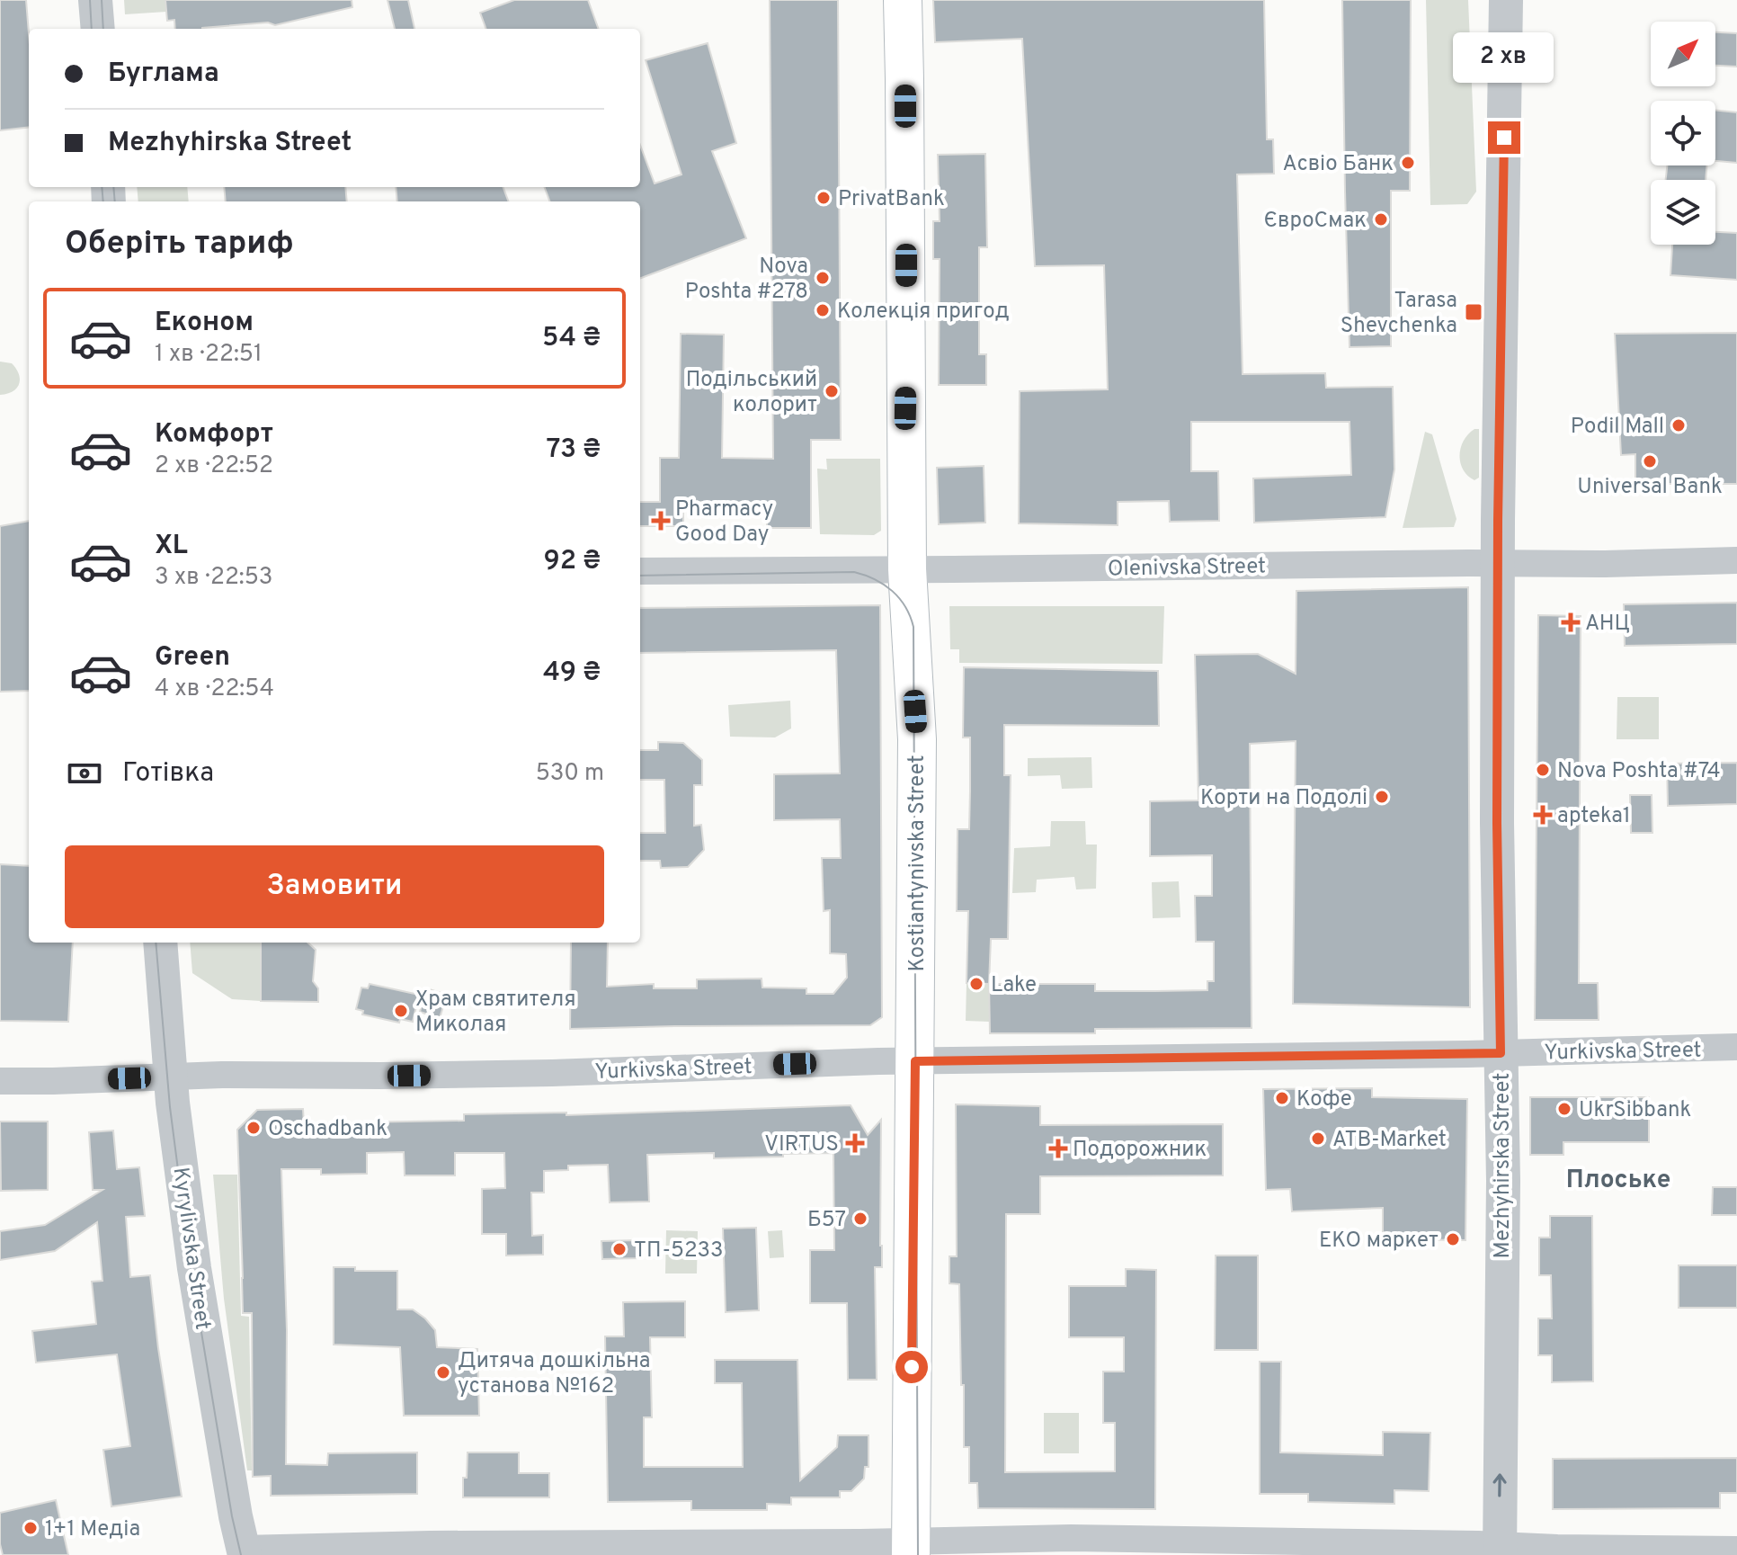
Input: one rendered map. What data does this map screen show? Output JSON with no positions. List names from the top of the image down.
{
  "streets": {
    "main road": ["Kostiantynivska Street"],
    "street": [
      "Olenivska Street",
      "Yurkivska Street",
      "Mezhyhirska Street",
      "Kyrylivska Street"
    ]
  },
  "crossings": [
    ["Olenivska Street", "Kostiantynivska Street"],
    ["Olenivska Street", "Mezhyhirska Street"],
    ["Kostiantynivska Street", "Yurkivska Street"],
    ["Yurkivska Street", "Mezhyhirska Street"],
    ["Yurkivska Street", "Kyrylivska Street"]
  ],
  "districts": ["Плоське"],
  "places": {
    "other": [
      "Асвіо Банк",
      "PrivatBank",
      "ЄвроСмак",
      "Nova Poshta #278",
      "Колекція пригод",
      "Подільський колорит",
      "Podil Mall",
      "Universal Bank",
      "Nova Poshta #74",
      "Корти на Подолі",
      "Lake",
      "Храм святителя Миколая",
      "Кофе",
      "UkrSibbank",
      "Oschadbank",
      "ATB-Market",
      "Б57",
      "ЕКО маркет",
      "ТП-5233",
      "Дитяча дошкільна установа №162",
      "1+1 Медіа"
    ],
    "transit": ["Tarasa Shevchenka"],
    "health": [
      "Pharmacy Good Day",
      "АНЦ",
      "apteka1",
      "VIRTUS",
      "Подорожник"
    ]
  },
  "north": "top right",
  "page": {
    "banner": ["Буглама", "Mezhyhirska Street"],
    "bubble": "2 хв",
    "heading": "Оберіть тариф",
    "list": [
      {
        "name": "Економ",
        "note": "1 хв · 22:51",
        "value": "54 ₴"
      },
      {
        "name": "Комфорт",
        "note": "2 хв · 22:52",
        "value": "73 ₴"
      },
      {
        "name": "XL",
        "note": "3 хв · 22:53",
        "value": "92 ₴"
      },
      {
        "name": "Green",
        "note": "4 хв · 22:54",
        "value": "49 ₴"
      }
    ],
    "pay": ["Готівка", "530 m"],
    "buttons": "Замовити"
  }
}
